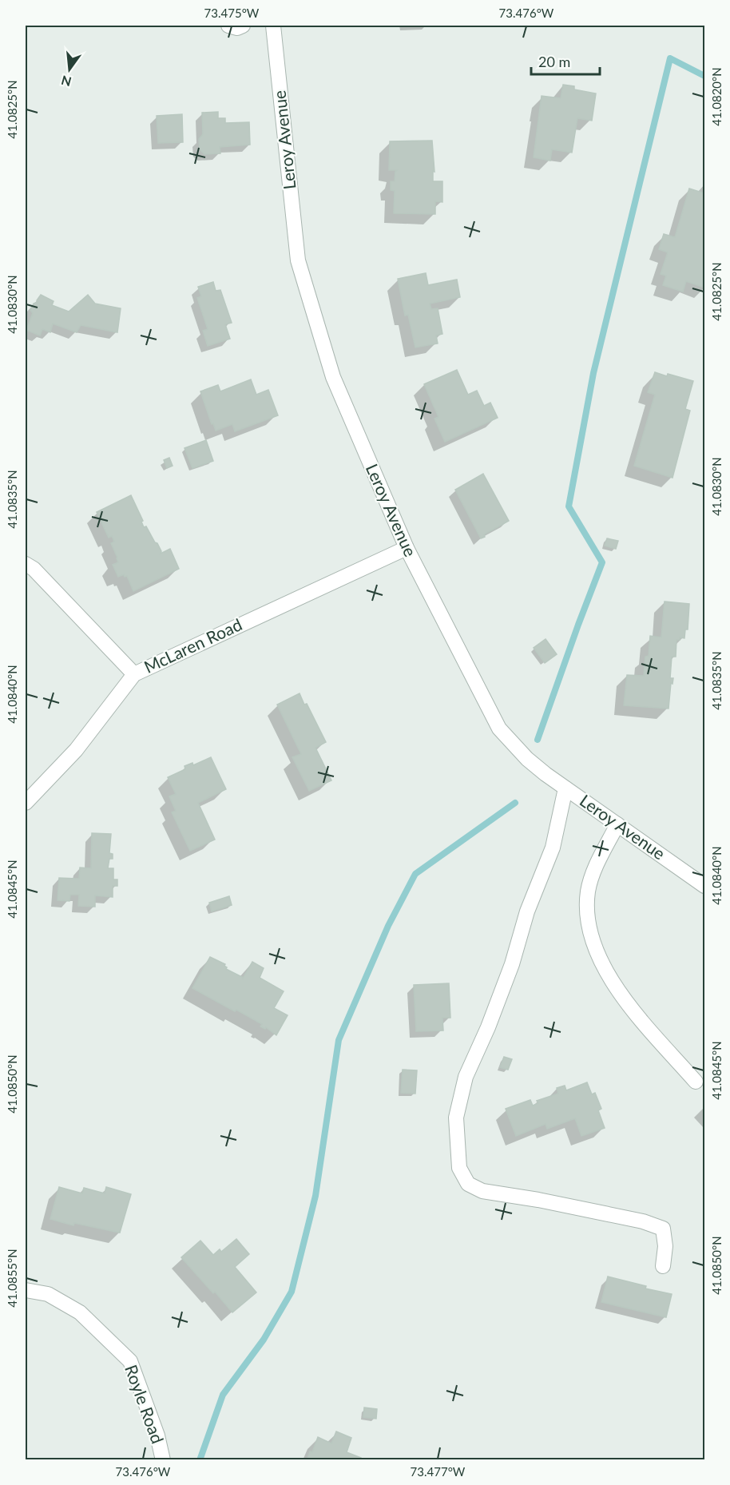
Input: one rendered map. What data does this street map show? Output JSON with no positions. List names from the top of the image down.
{
  "streets": {
    "street": ["Leroy Avenue", "McLaren Road", "Royle Road"]
  },
  "crossings": [
    ["Leroy Avenue", "McLaren Road"]
  ],
  "scale_bar": "20 m",
  "north": "bottom",
  "coordinates": [
    "73.475°W",
    "73.476°W",
    "41.0820°N",
    "41.0825°N",
    "41.0830°N",
    "41.0835°N",
    "41.0840°N",
    "41.0845°N",
    "41.0850°N",
    "41.0855°N",
    "73.477°W"
  ]
}
